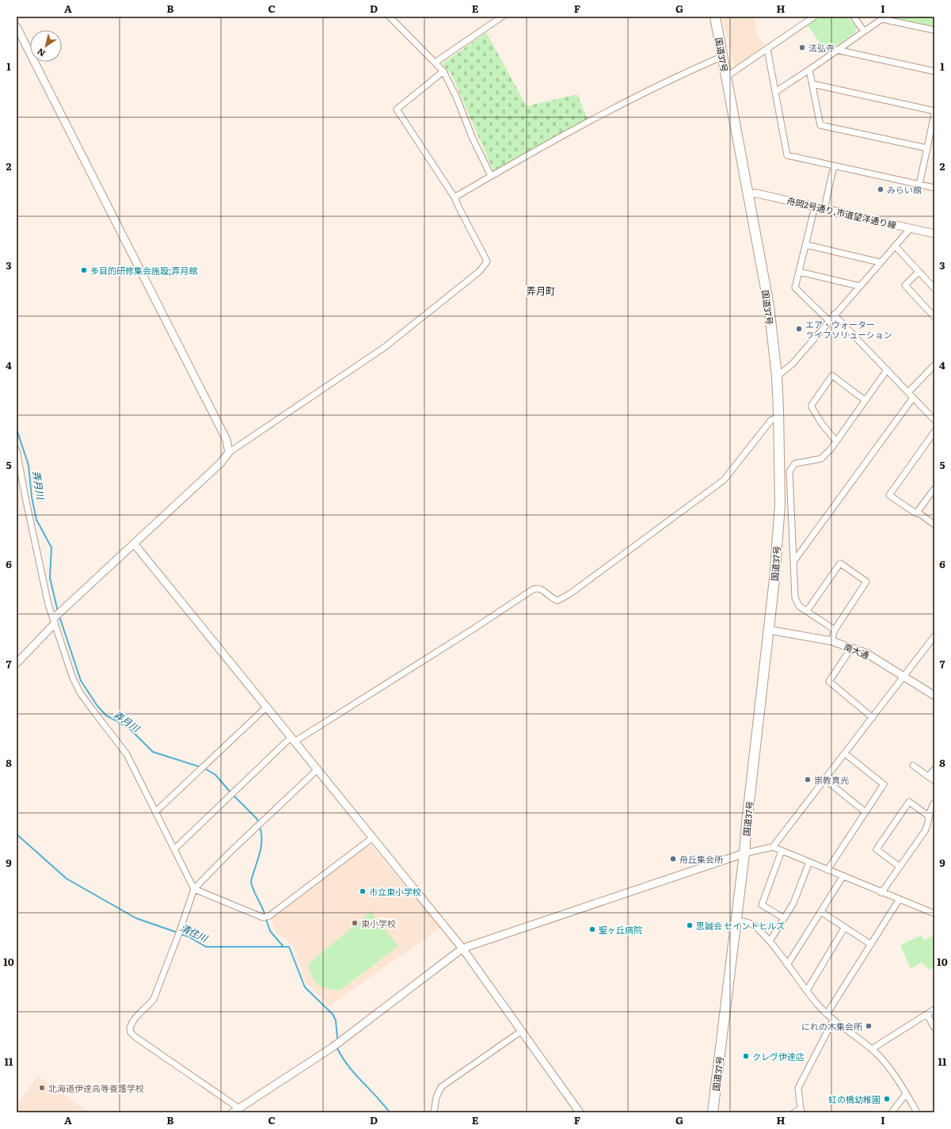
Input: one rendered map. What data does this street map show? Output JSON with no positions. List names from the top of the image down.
{
  "streets": {
    "highway": ["国道37号"],
    "street": ["舟岡2号通り,市道望洋通り線", "南大通"]
  },
  "crossings": [
    ["国道37号", "舟岡2号通り,市道望洋通り線"],
    ["国道37号", "南大通"]
  ],
  "districts": ["弄月町"],
  "water": ["弄月川", "清住川"],
  "places": [
    "法弘寺",
    "みらい館",
    "多目的研修集会施設;弄月館",
    "エア・ウォーター ライフソリューション",
    "崇教真光",
    "舟丘集会所",
    "市立東小学校",
    "東小学校",
    "思誠会 セイントヒルズ",
    "聖ヶ丘病院",
    "にれの木集会所",
    "クレヴ伊達店",
    "北海道伊達高等養護学校",
    "虹の橋幼稚園"
  ],
  "north": "bottom left",
  "grid": {
    "columns": [
      "A",
      "B",
      "C",
      "D",
      "E",
      "F",
      "G",
      "H",
      "I"
    ],
    "rows": [
      "1",
      "2",
      "3",
      "4",
      "5",
      "6",
      "7",
      "8",
      "9",
      "10",
      "11"
    ]
  }
}
